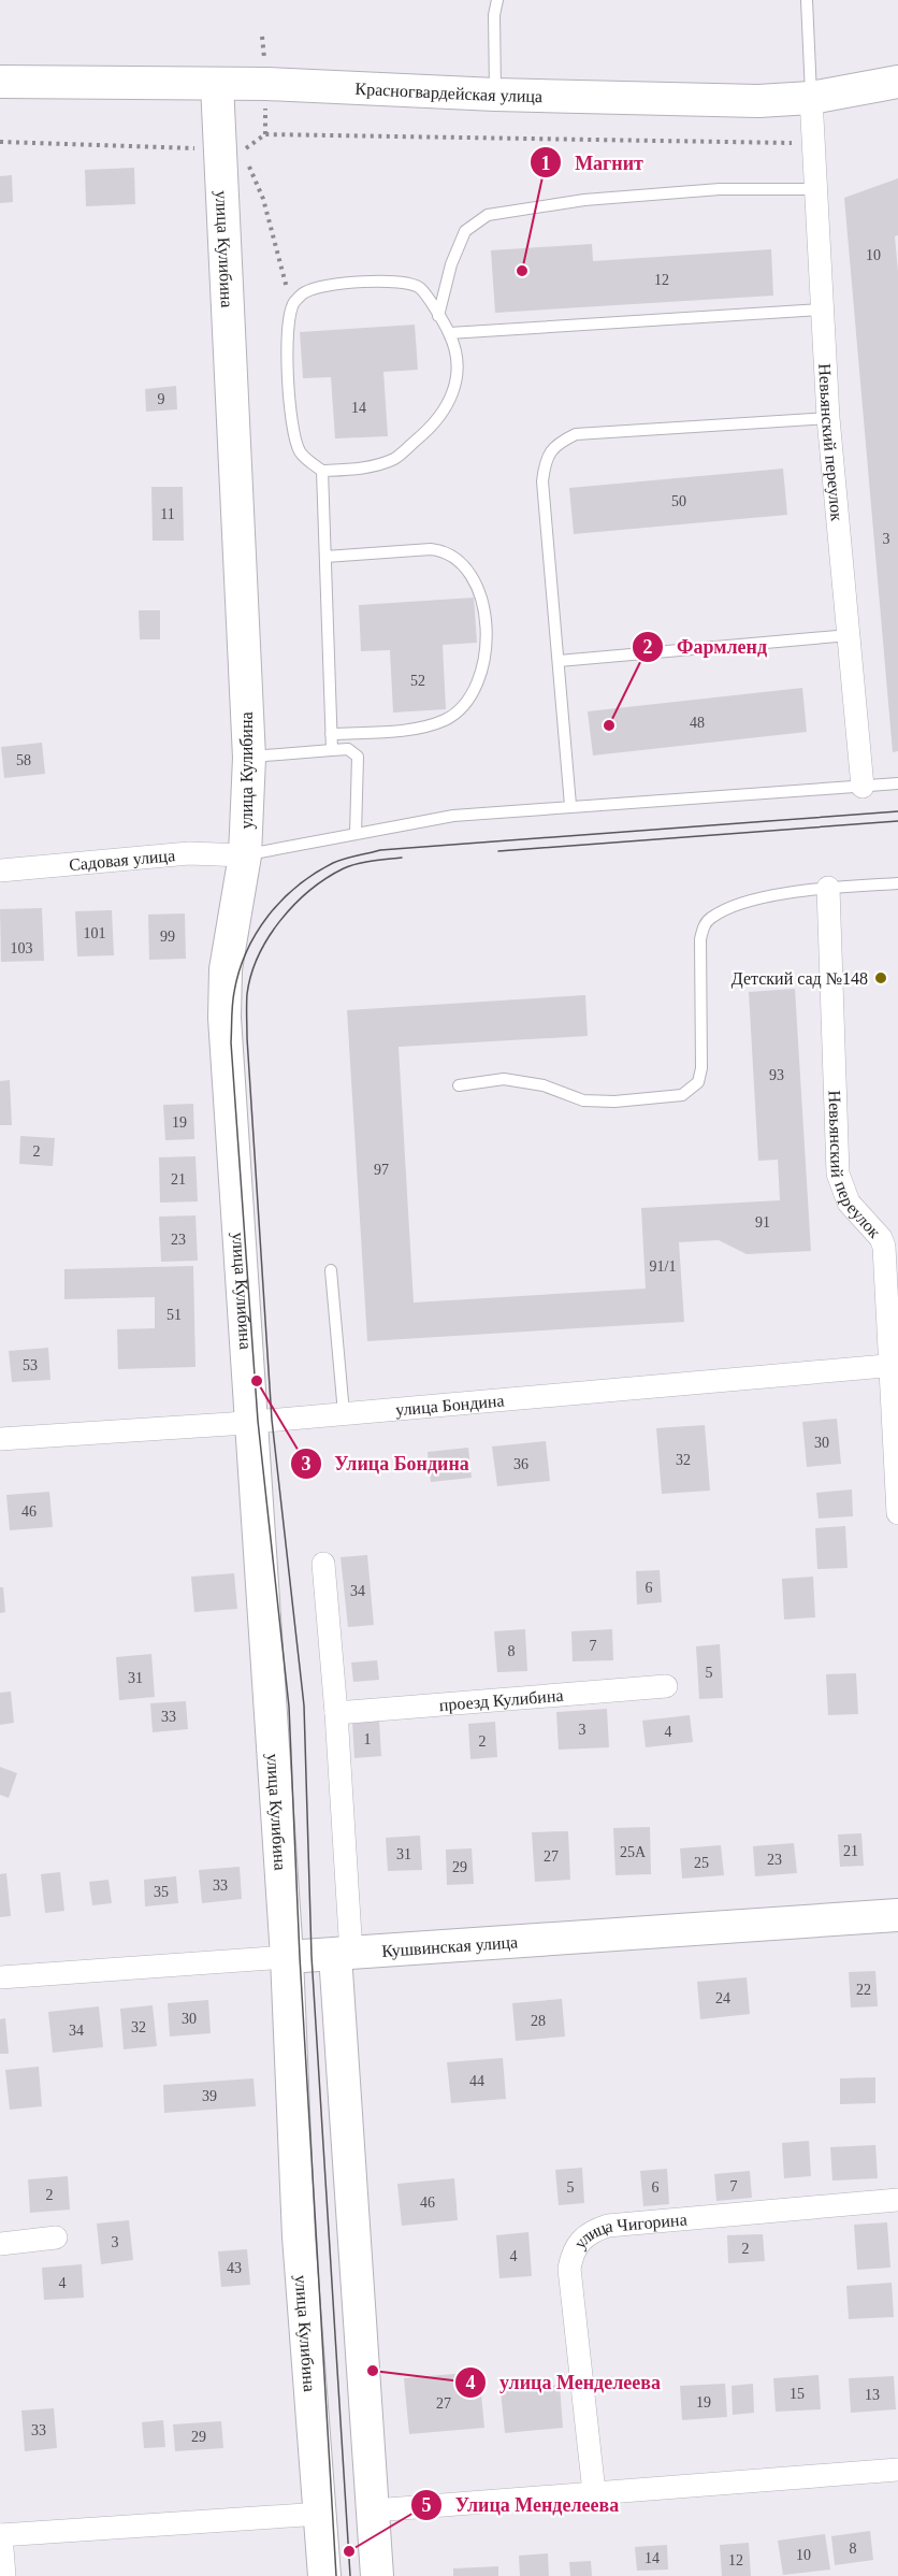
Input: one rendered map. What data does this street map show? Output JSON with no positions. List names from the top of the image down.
{
  "streets": {
    "main road": ["Красногвардейская улица", "улица Кулибина", "Кушвинская улица"],
    "street": [
      "Невьянский переулок",
      "Садовая улица",
      "улица Бондина",
      "проезд Кулибина",
      "улица Чигорина"
    ]
  },
  "crossings": [
    ["Красногвардейская улица", "улица Кулибина"],
    ["Красногвардейская улица", "Невьянский переулок"],
    ["улица Кулибина", "Садовая улица"],
    ["улица Кулибина", "улица Бондина"],
    ["улица Кулибина", "Кушвинская улица"],
    ["Невьянский переулок", "улица Бондина"]
  ],
  "places": [
    "Магнит",
    "Фармленд",
    "Детский сад №148",
    "Улица Бондина",
    "улица Менделеева",
    "Улица Менделеева"
  ],
  "house_numbers": [
    "10",
    "12",
    "9",
    "14",
    "50",
    "11",
    "3",
    "52",
    "48",
    "58",
    "101",
    "99",
    "103",
    "93",
    "19",
    "2",
    "97",
    "21",
    "91",
    "23",
    "91/1",
    "51",
    "53",
    "30",
    "32",
    "36",
    "46",
    "6",
    "34",
    "7",
    "8",
    "5",
    "31",
    "33",
    "3",
    "4",
    "1",
    "2",
    "21",
    "25А",
    "31",
    "27",
    "23",
    "25",
    "29",
    "33",
    "35",
    "22",
    "24",
    "30",
    "28",
    "32",
    "34",
    "44",
    "39",
    "7",
    "5",
    "6",
    "2",
    "46",
    "3",
    "2",
    "4",
    "43",
    "4",
    "15",
    "13",
    "19",
    "27",
    "33",
    "29",
    "8",
    "10",
    "14",
    "12"
  ]
}
